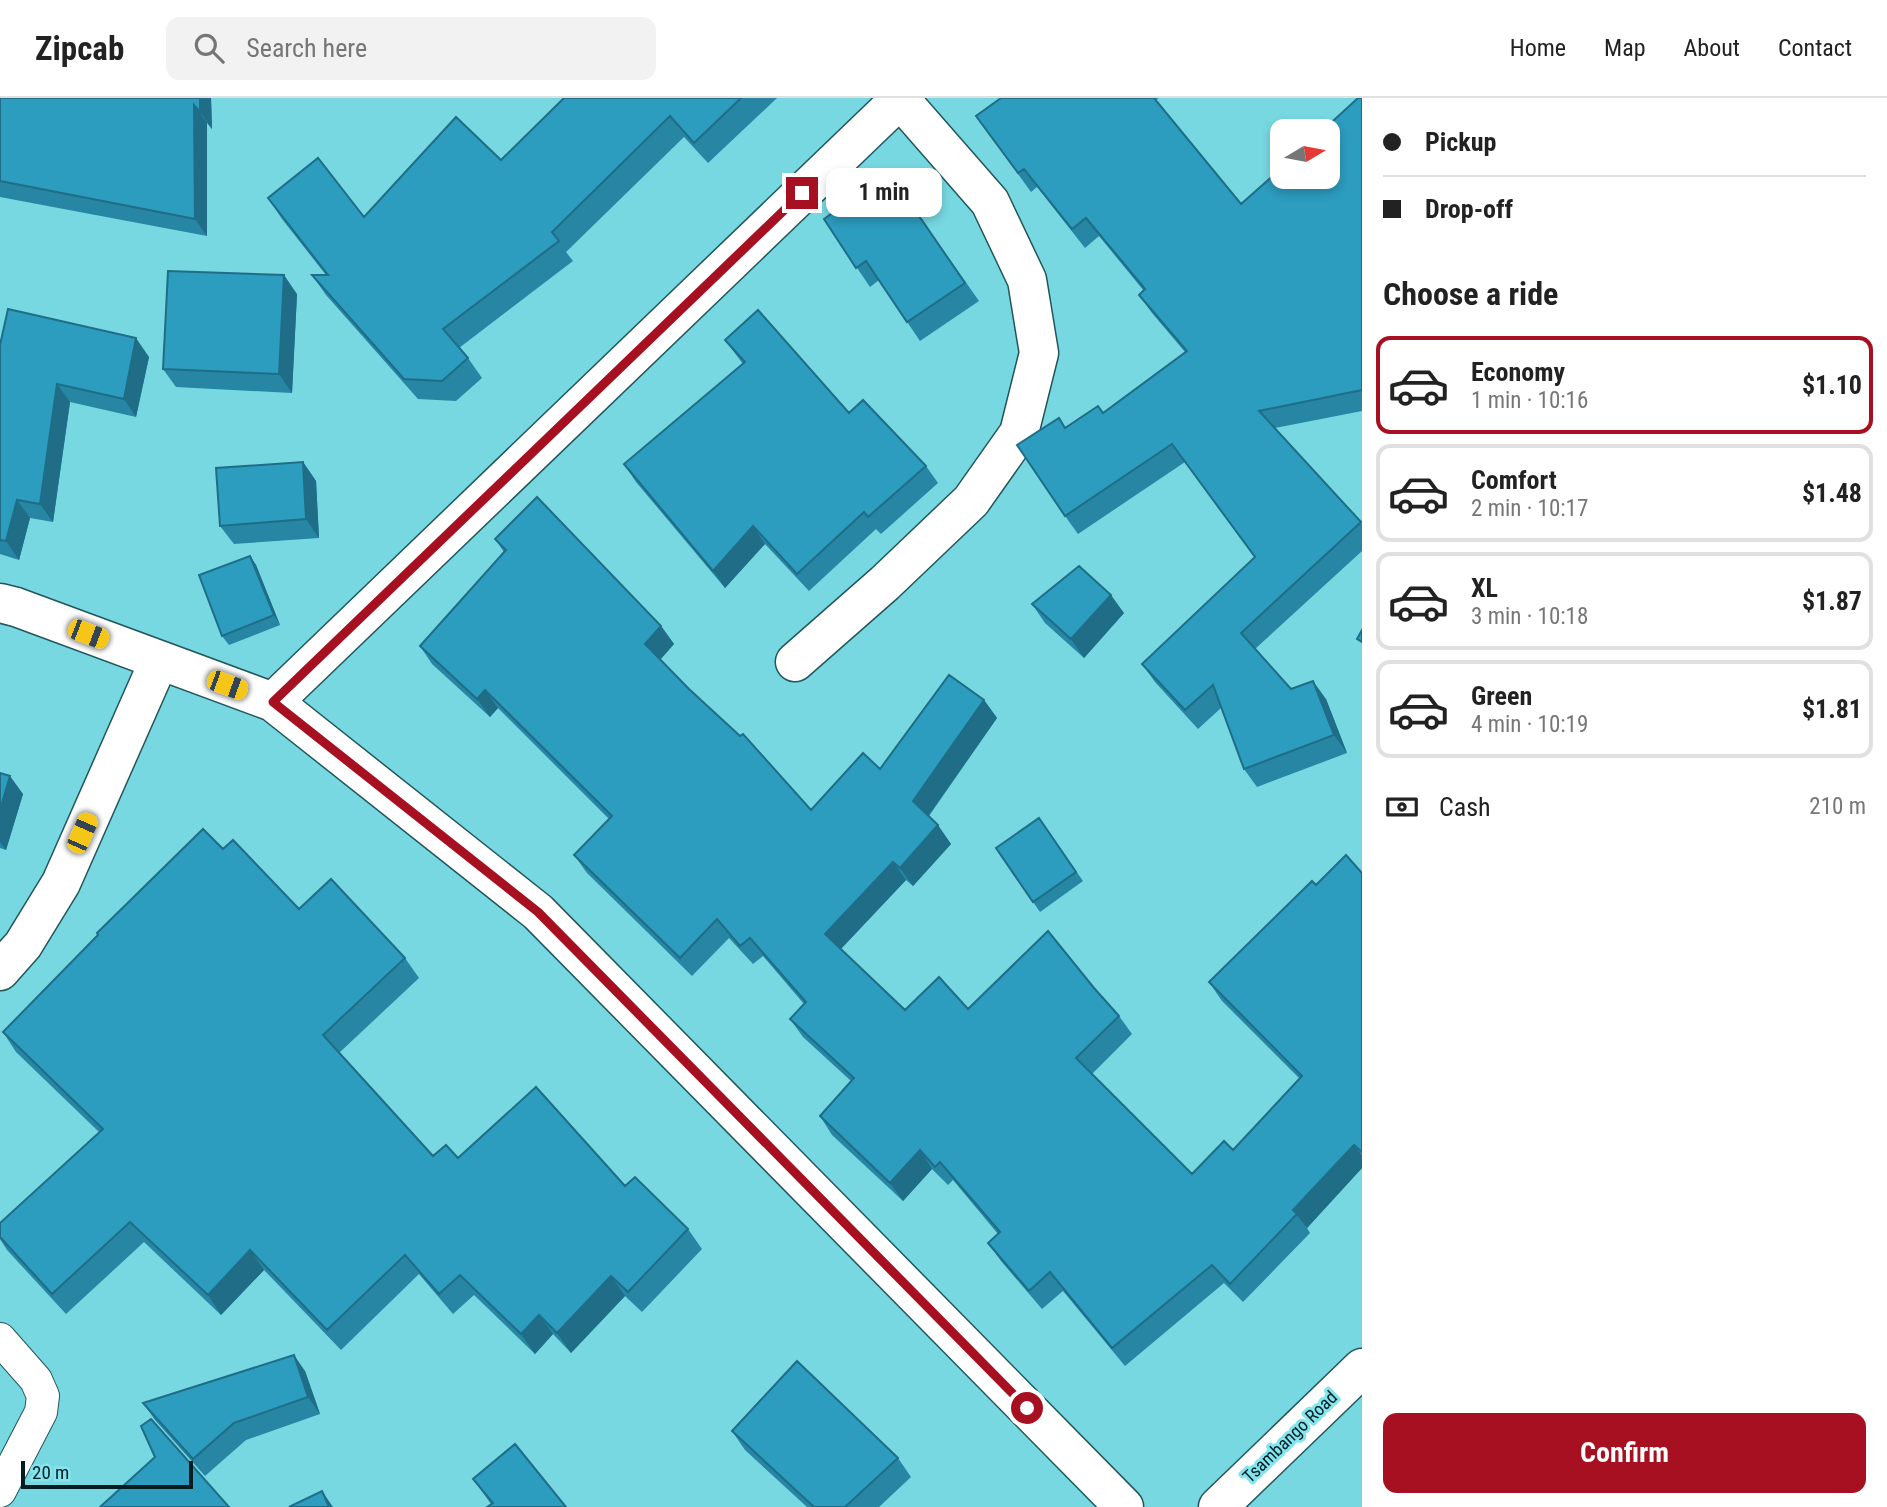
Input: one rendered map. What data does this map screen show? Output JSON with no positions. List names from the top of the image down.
{
  "streets": {
    "street": ["Tsambango Road"]
  },
  "scale_bar": "20 m",
  "north": "right",
  "page": {
    "header": "Zipcab",
    "search": "Search here",
    "nav": [
      "Home",
      "Map",
      "About",
      "Contact"
    ],
    "banner": ["Pickup", "Drop-off"],
    "bubble": "1 min",
    "heading": "Choose a ride",
    "list": [
      {
        "name": "Economy",
        "note": "1 min · 10:16",
        "value": "$1.10"
      },
      {
        "name": "Comfort",
        "note": "2 min · 10:17",
        "value": "$1.48"
      },
      {
        "name": "XL",
        "note": "3 min · 10:18",
        "value": "$1.87"
      },
      {
        "name": "Green",
        "note": "4 min · 10:19",
        "value": "$1.81"
      }
    ],
    "pay": ["Cash", "210 m"],
    "buttons": "Confirm",
    "scale": "20 m"
  }
}
